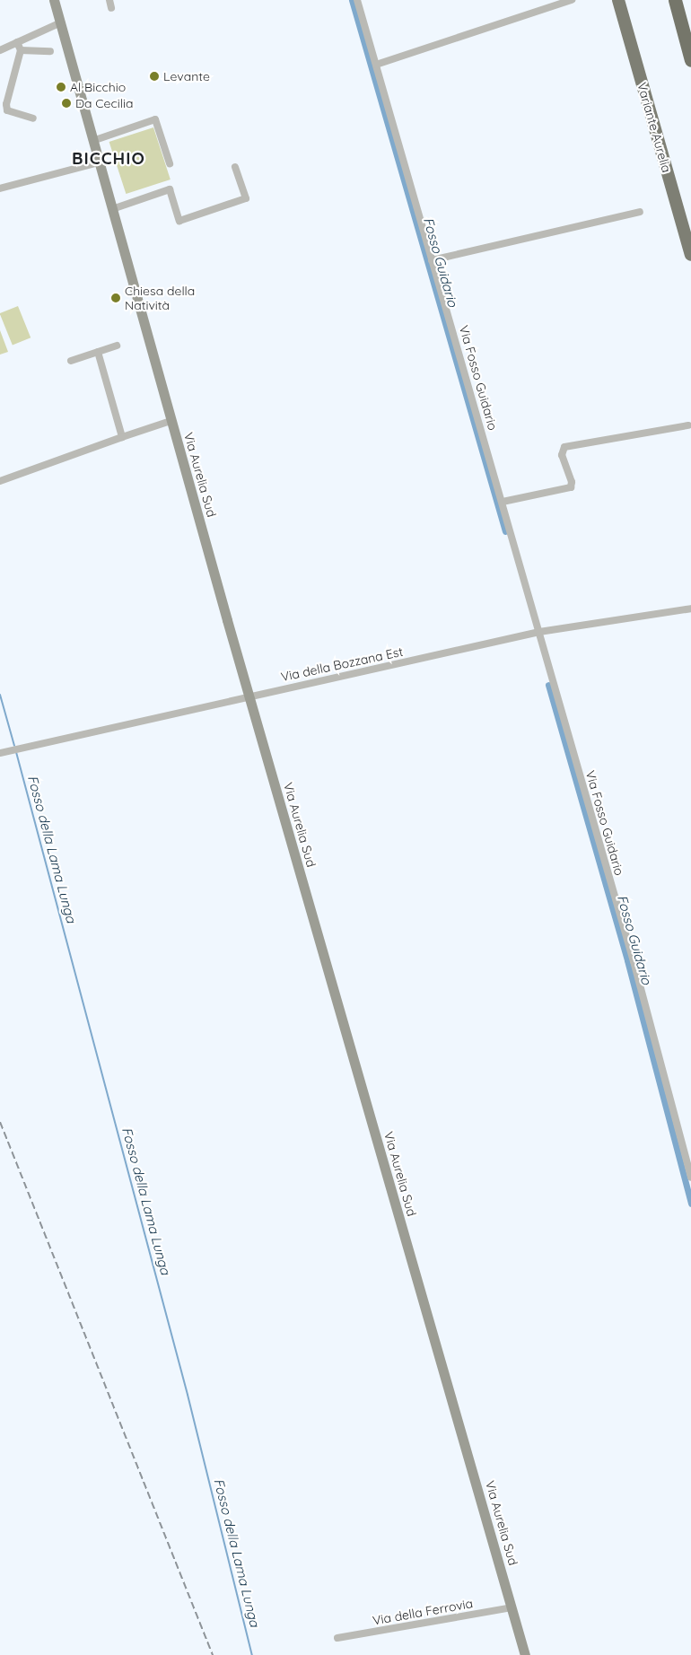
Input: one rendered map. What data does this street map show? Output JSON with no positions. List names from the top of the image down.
{
  "streets": {
    "highway": ["Variante Aurelia"],
    "main road": ["Via Aurelia Sud"],
    "street": ["Via Fosso Guidario", "Via della Bozzana Est", "Via della Ferrovia"]
  },
  "crossings": [
    ["Via Fosso Guidario", "Via della Bozzana Est"],
    ["Via Aurelia Sud", "Via della Bozzana Est"],
    ["Via Aurelia Sud", "Via della Ferrovia"]
  ],
  "districts": ["BICCHIO"],
  "water": ["Fosso Guidario", "Fosso della Lama Lunga"],
  "places": [
    "Levante",
    "Al Bicchio",
    "Da Cecilia",
    "Chiesa della Natività"
  ]
}
